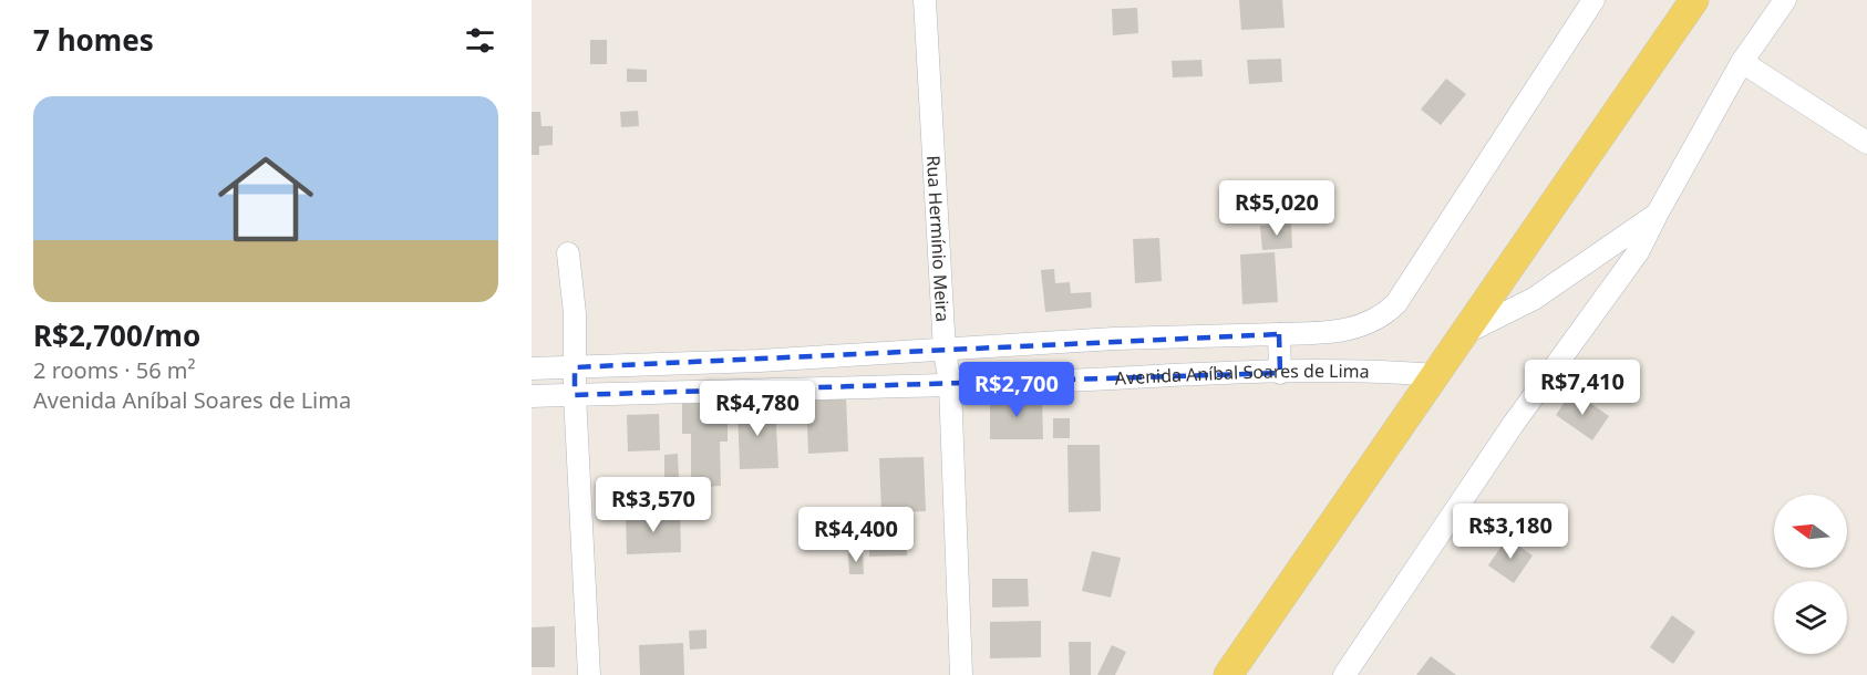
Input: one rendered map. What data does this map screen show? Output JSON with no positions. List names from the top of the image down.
{
  "streets": {
    "street": ["Rua Hermínio Meira", "Avenida Aníbal Soares de Lima"]
  },
  "crossings": [
    ["Rua Hermínio Meira", "Avenida Aníbal Soares de Lima"]
  ],
  "north": "left",
  "page": {
    "heading": "7 homes",
    "list": [
      {
        "name": "R$2,700/mo",
        "note": "2 rooms · 56 m² · Avenida Aníbal Soares de Lima"
      }
    ],
    "price": [
      "R$5,020",
      "R$7,410",
      "R$2,700",
      "R$4,780",
      "R$3,570",
      "R$3,180",
      "R$4,400"
    ]
  }
}
